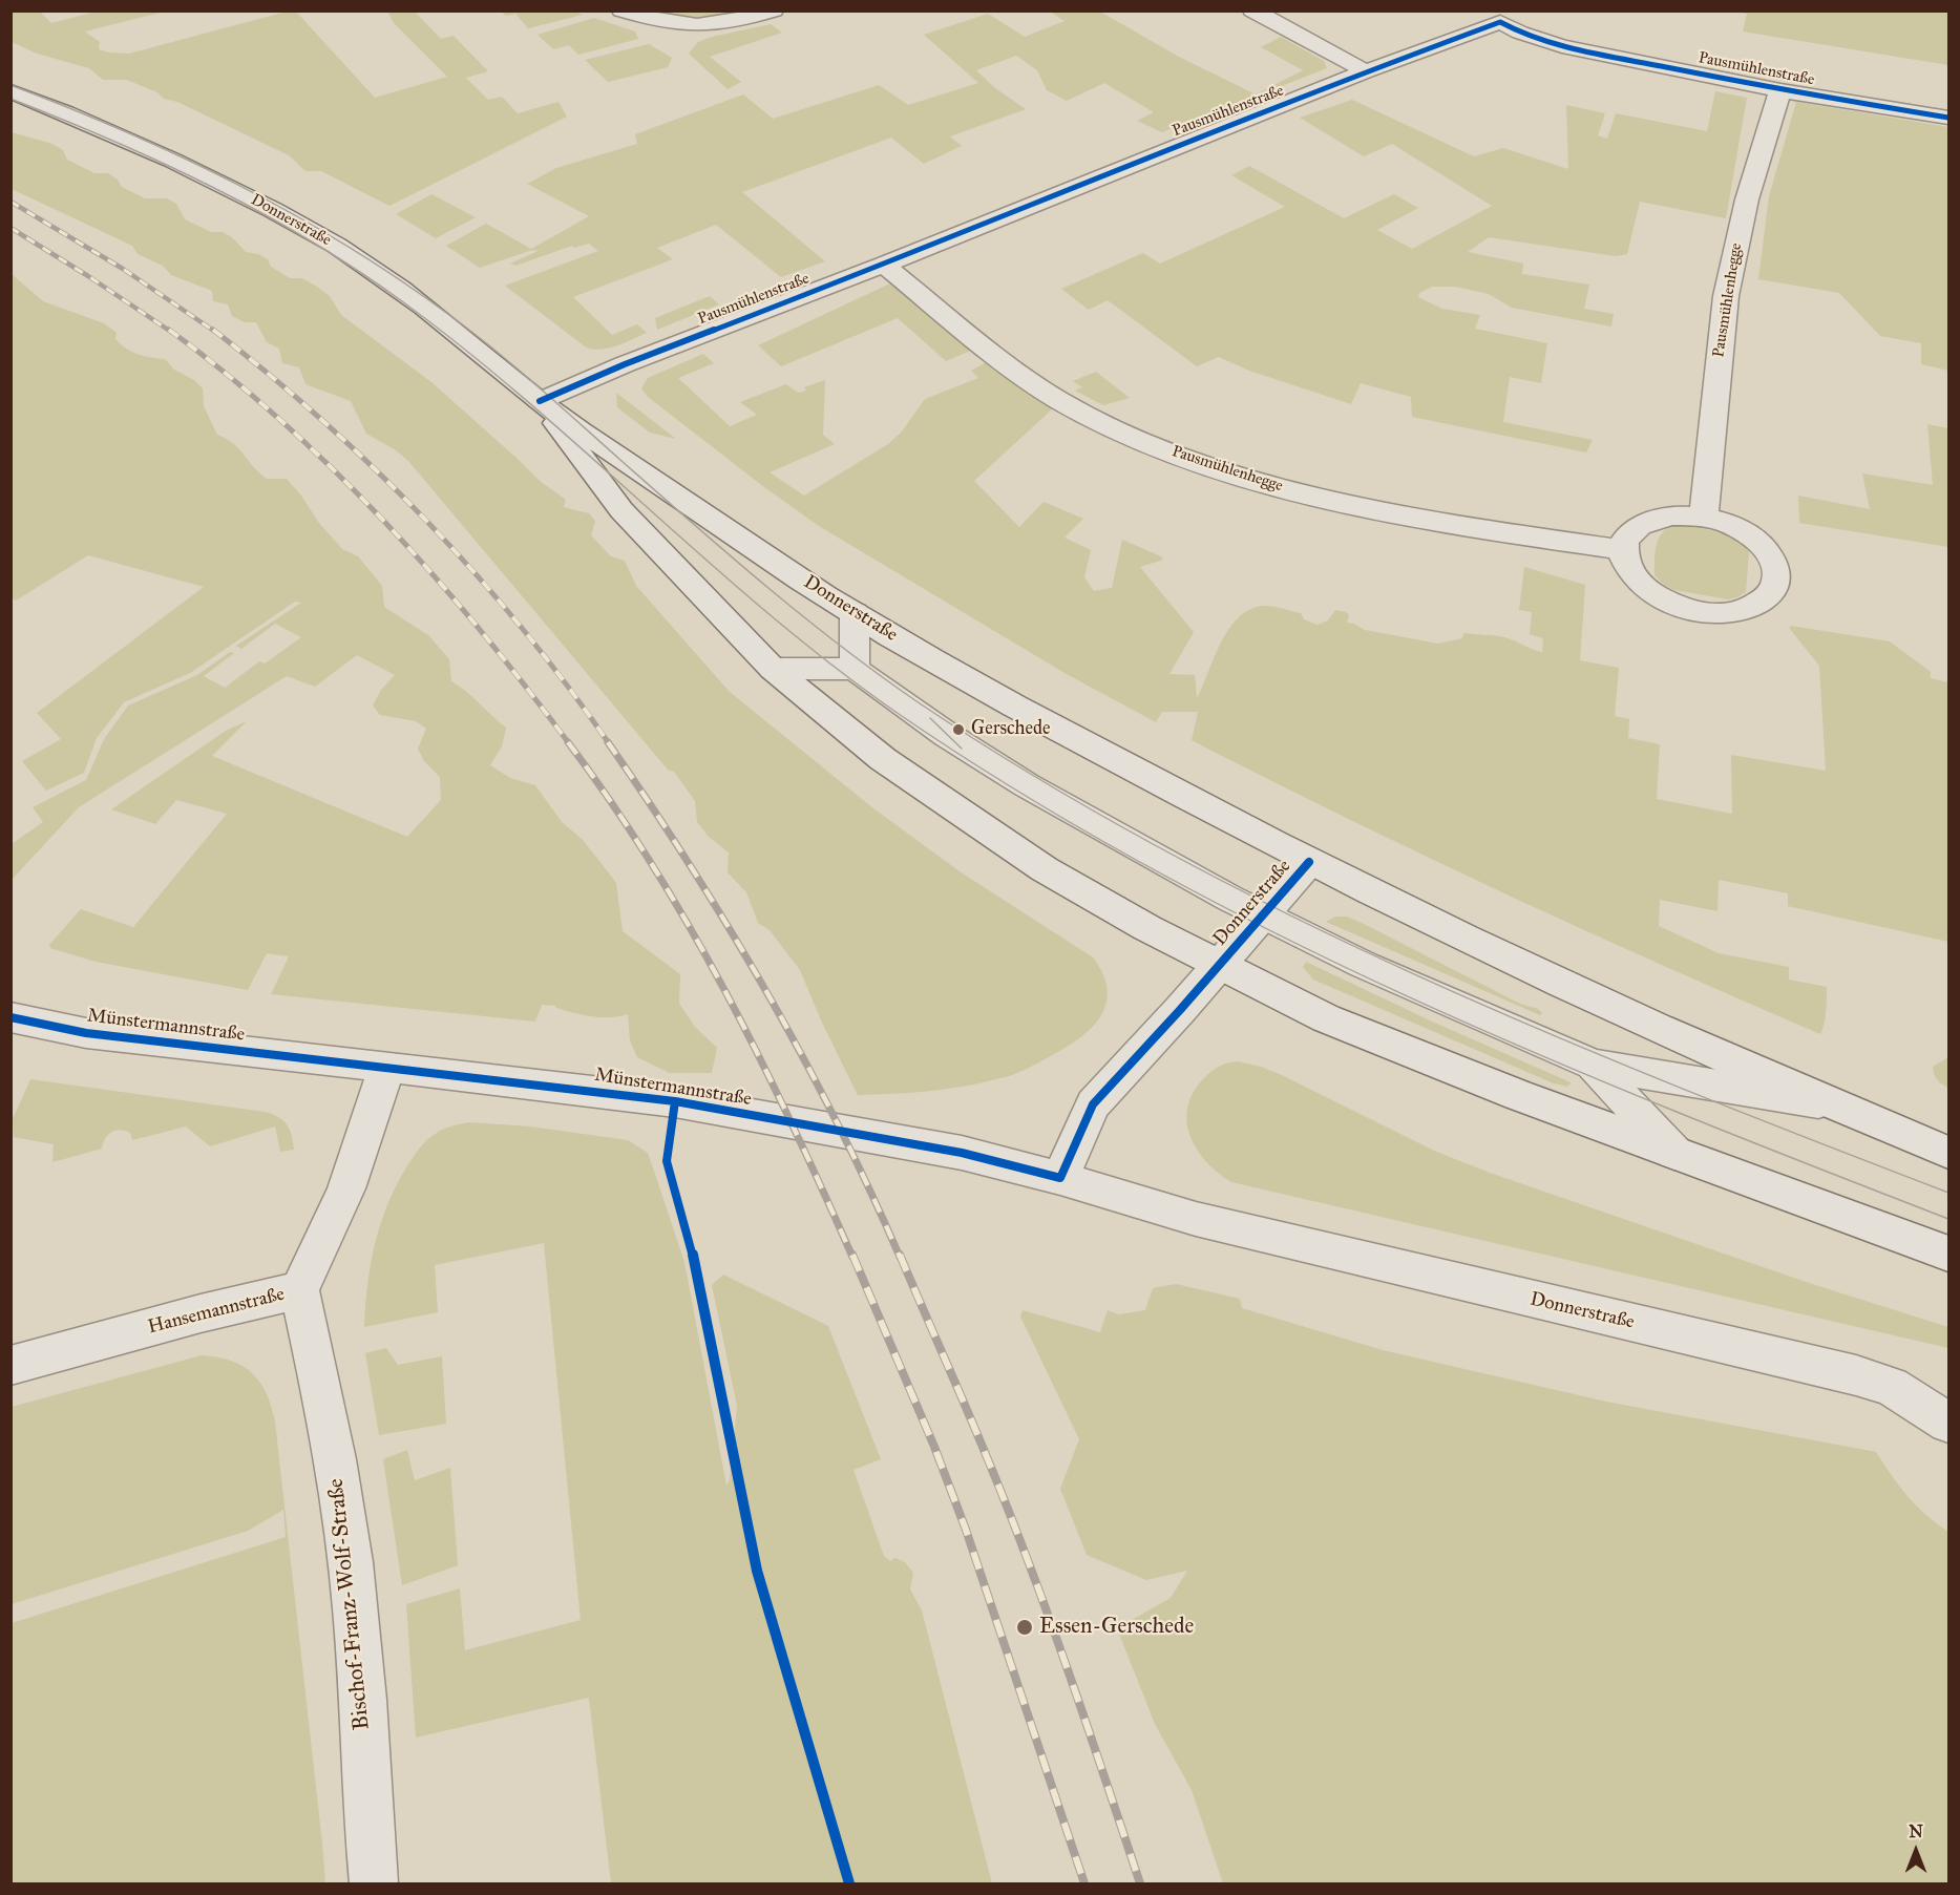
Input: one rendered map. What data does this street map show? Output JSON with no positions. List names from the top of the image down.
{
  "streets": {
    "street": [
      "Pausmühlenstraße",
      "Donnerstraße",
      "Pausmühlenhegge",
      "Münstermannstraße",
      "Hansemannstraße",
      "Bischof-Franz-Wolf-Straße"
    ]
  },
  "crossings": [
    ["Pausmühlenstraße", "Donnerstraße"],
    ["Pausmühlenstraße", "Pausmühlenhegge"],
    ["Donnerstraße", "Münstermannstraße"],
    ["Münstermannstraße", "Hansemannstraße"],
    ["Hansemannstraße", "Bischof-Franz-Wolf-Straße"]
  ],
  "places": ["Gerschede", "Essen-Gerschede"],
  "north": "top"
}
